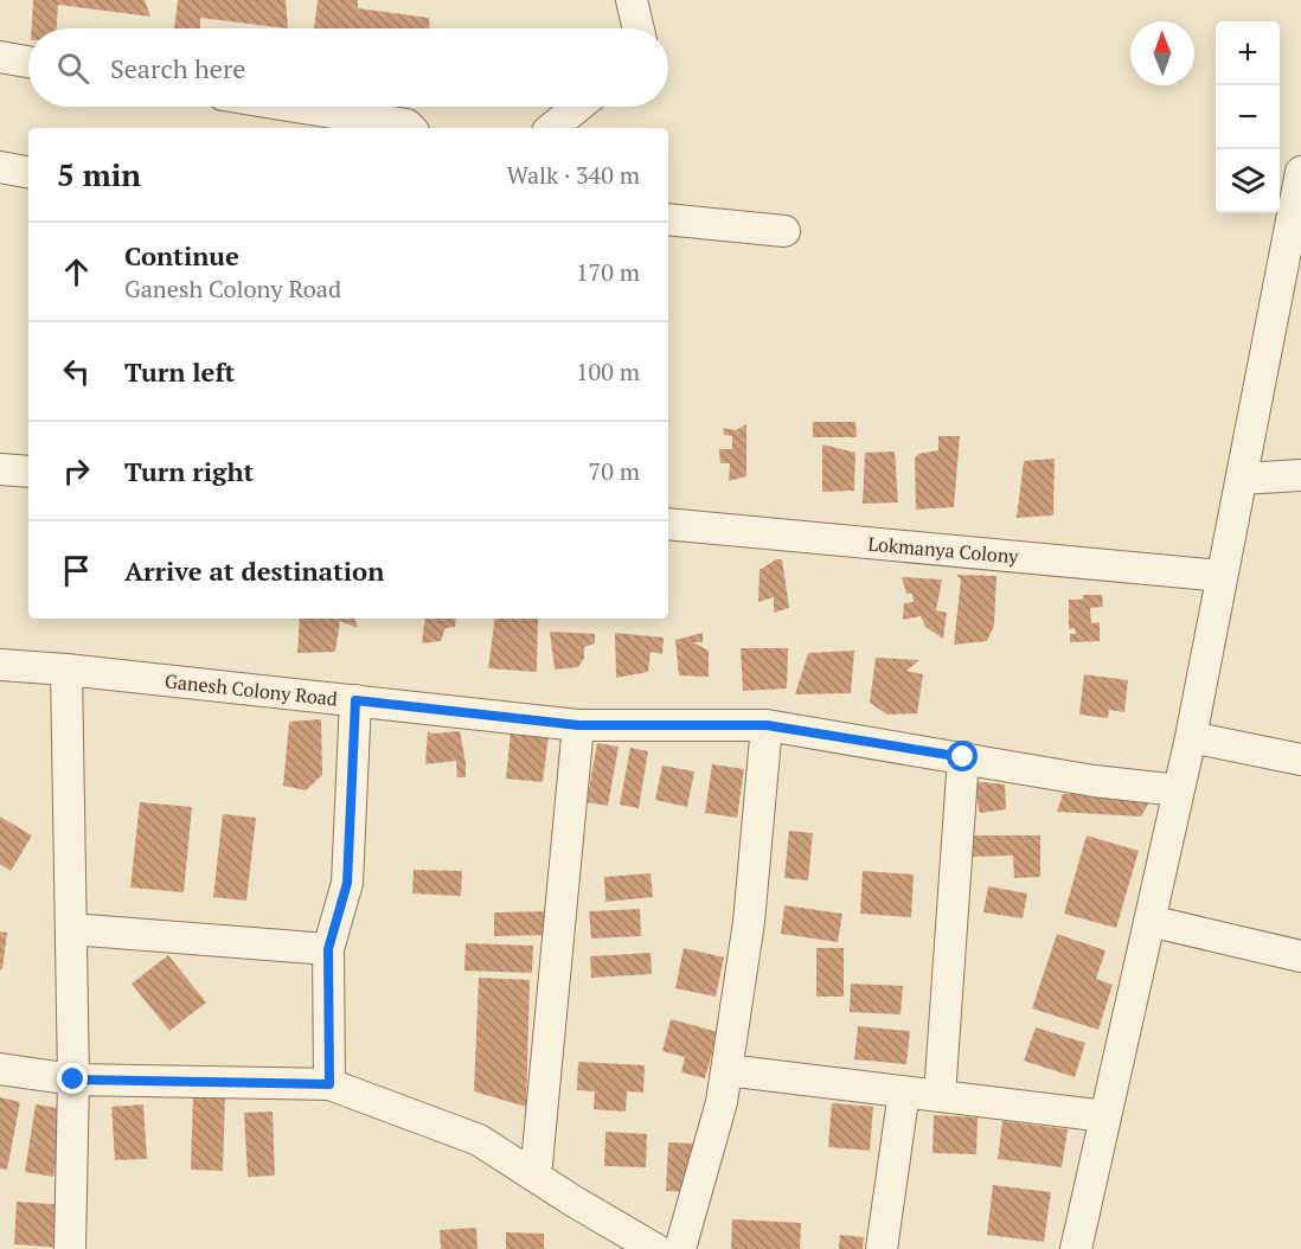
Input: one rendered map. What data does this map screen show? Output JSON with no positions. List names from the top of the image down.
{
  "streets": {
    "street": ["Lokmanya Colony", "Ganesh Colony Road"]
  },
  "north": "top",
  "page": {
    "map_buttons": ["+", "−"],
    "search": "Search here",
    "heading": ["5 min", "Walk · 340 m"],
    "list": [
      ["Continue", "Ganesh Colony Road", "170 m"],
      ["Turn left", "100 m"],
      ["Turn right", "70 m"],
      "Arrive at destination"
    ]
  }
}
